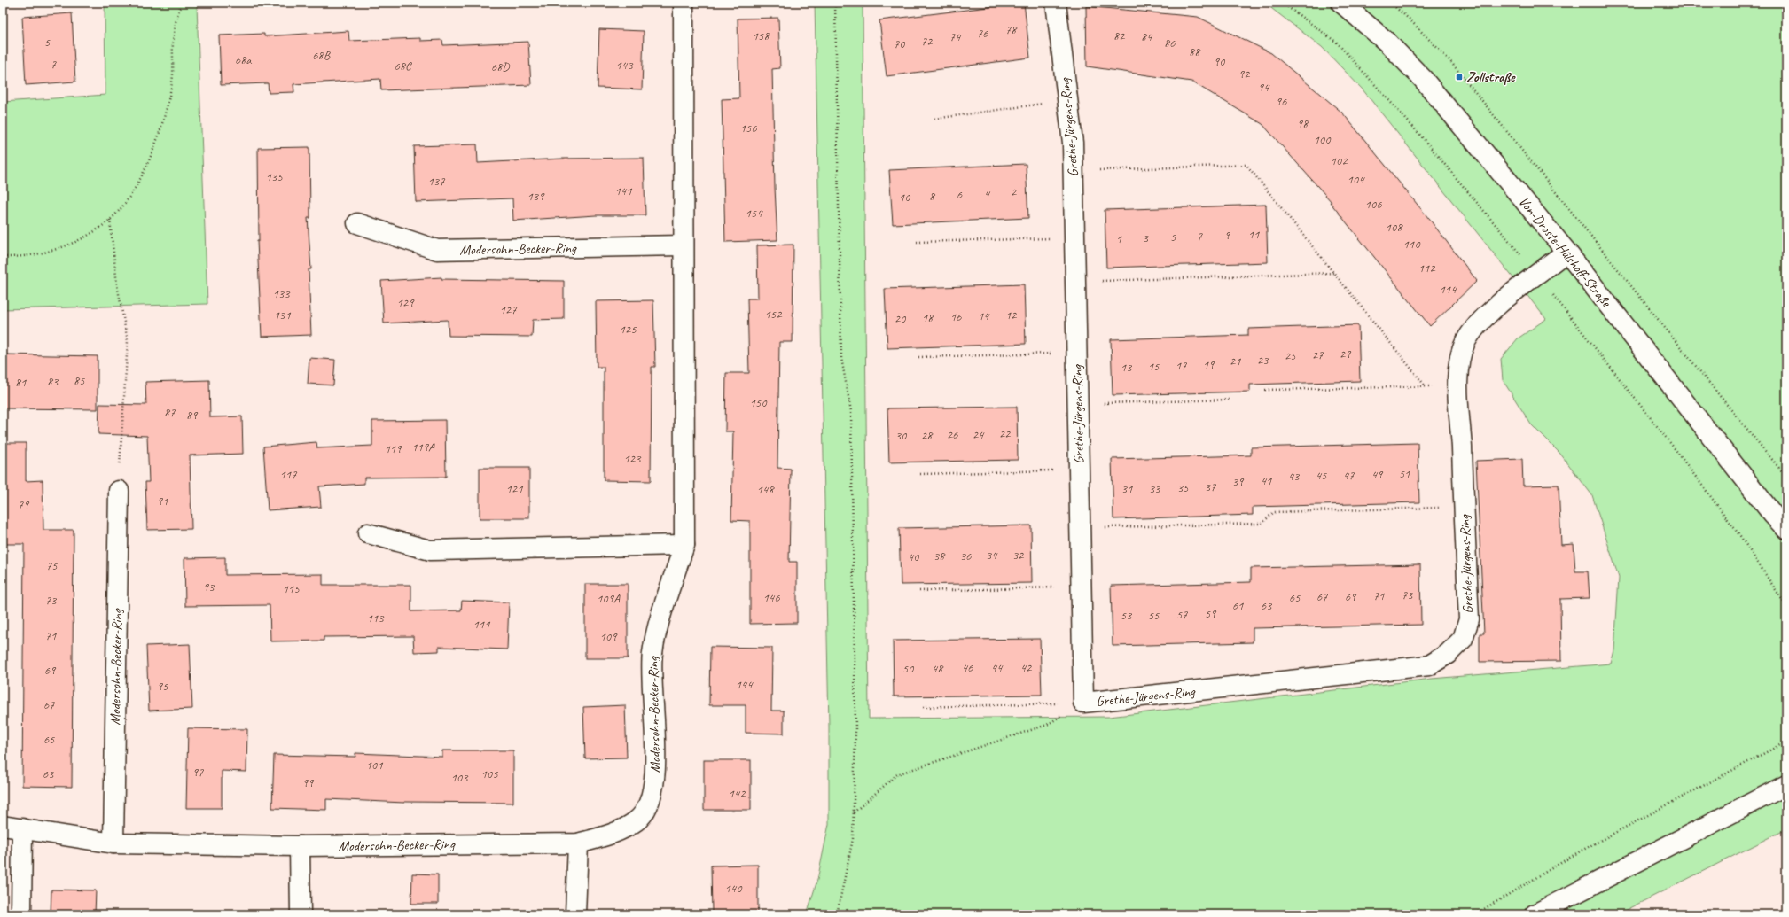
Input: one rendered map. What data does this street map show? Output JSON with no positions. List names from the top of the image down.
{
  "streets": {
    "street": ["Grethe-Jürgens-Ring", "Modersohn-Becker-Ring", "Von-Droste-Hülshoff-Straße"]
  },
  "crossings": [
    ["Grethe-Jürgens-Ring", "Von-Droste-Hülshoff-Straße"]
  ],
  "places": {
    "transit": ["Zollstraße"]
  },
  "house_numbers": [
    "78",
    "76",
    "158",
    "82",
    "74",
    "84",
    "72",
    "5",
    "86",
    "70",
    "88",
    "68B",
    "68a",
    "90",
    "7",
    "143",
    "68C",
    "68D",
    "92",
    "94",
    "96",
    "98",
    "156",
    "100",
    "102",
    "135",
    "104",
    "137",
    "141",
    "2",
    "4",
    "6",
    "139",
    "8",
    "10",
    "106",
    "154",
    "108",
    "11",
    "9",
    "7",
    "5",
    "3",
    "1",
    "110",
    "112",
    "114",
    "133",
    "129",
    "127",
    "152",
    "131",
    "12",
    "14",
    "16",
    "18",
    "20",
    "125",
    "29",
    "27",
    "25",
    "23",
    "21",
    "19",
    "17",
    "15",
    "13",
    "85",
    "83",
    "81",
    "150",
    "87",
    "89",
    "22",
    "26",
    "24",
    "30",
    "28",
    "119A",
    "119",
    "123",
    "51",
    "117",
    "49",
    "45",
    "47",
    "43",
    "41",
    "39",
    "37",
    "35",
    "121",
    "31",
    "33",
    "148",
    "91",
    "79",
    "34",
    "32",
    "38",
    "36",
    "40",
    "75",
    "93",
    "115",
    "73",
    "71",
    "67",
    "69",
    "146",
    "65",
    "109A",
    "73",
    "61",
    "63",
    "59",
    "57",
    "53",
    "55",
    "113",
    "111",
    "71",
    "109",
    "46",
    "44",
    "42",
    "50",
    "48",
    "69",
    "144",
    "95",
    "67",
    "65",
    "101",
    "97",
    "63",
    "105",
    "103",
    "99",
    "142",
    "140"
  ]
}
